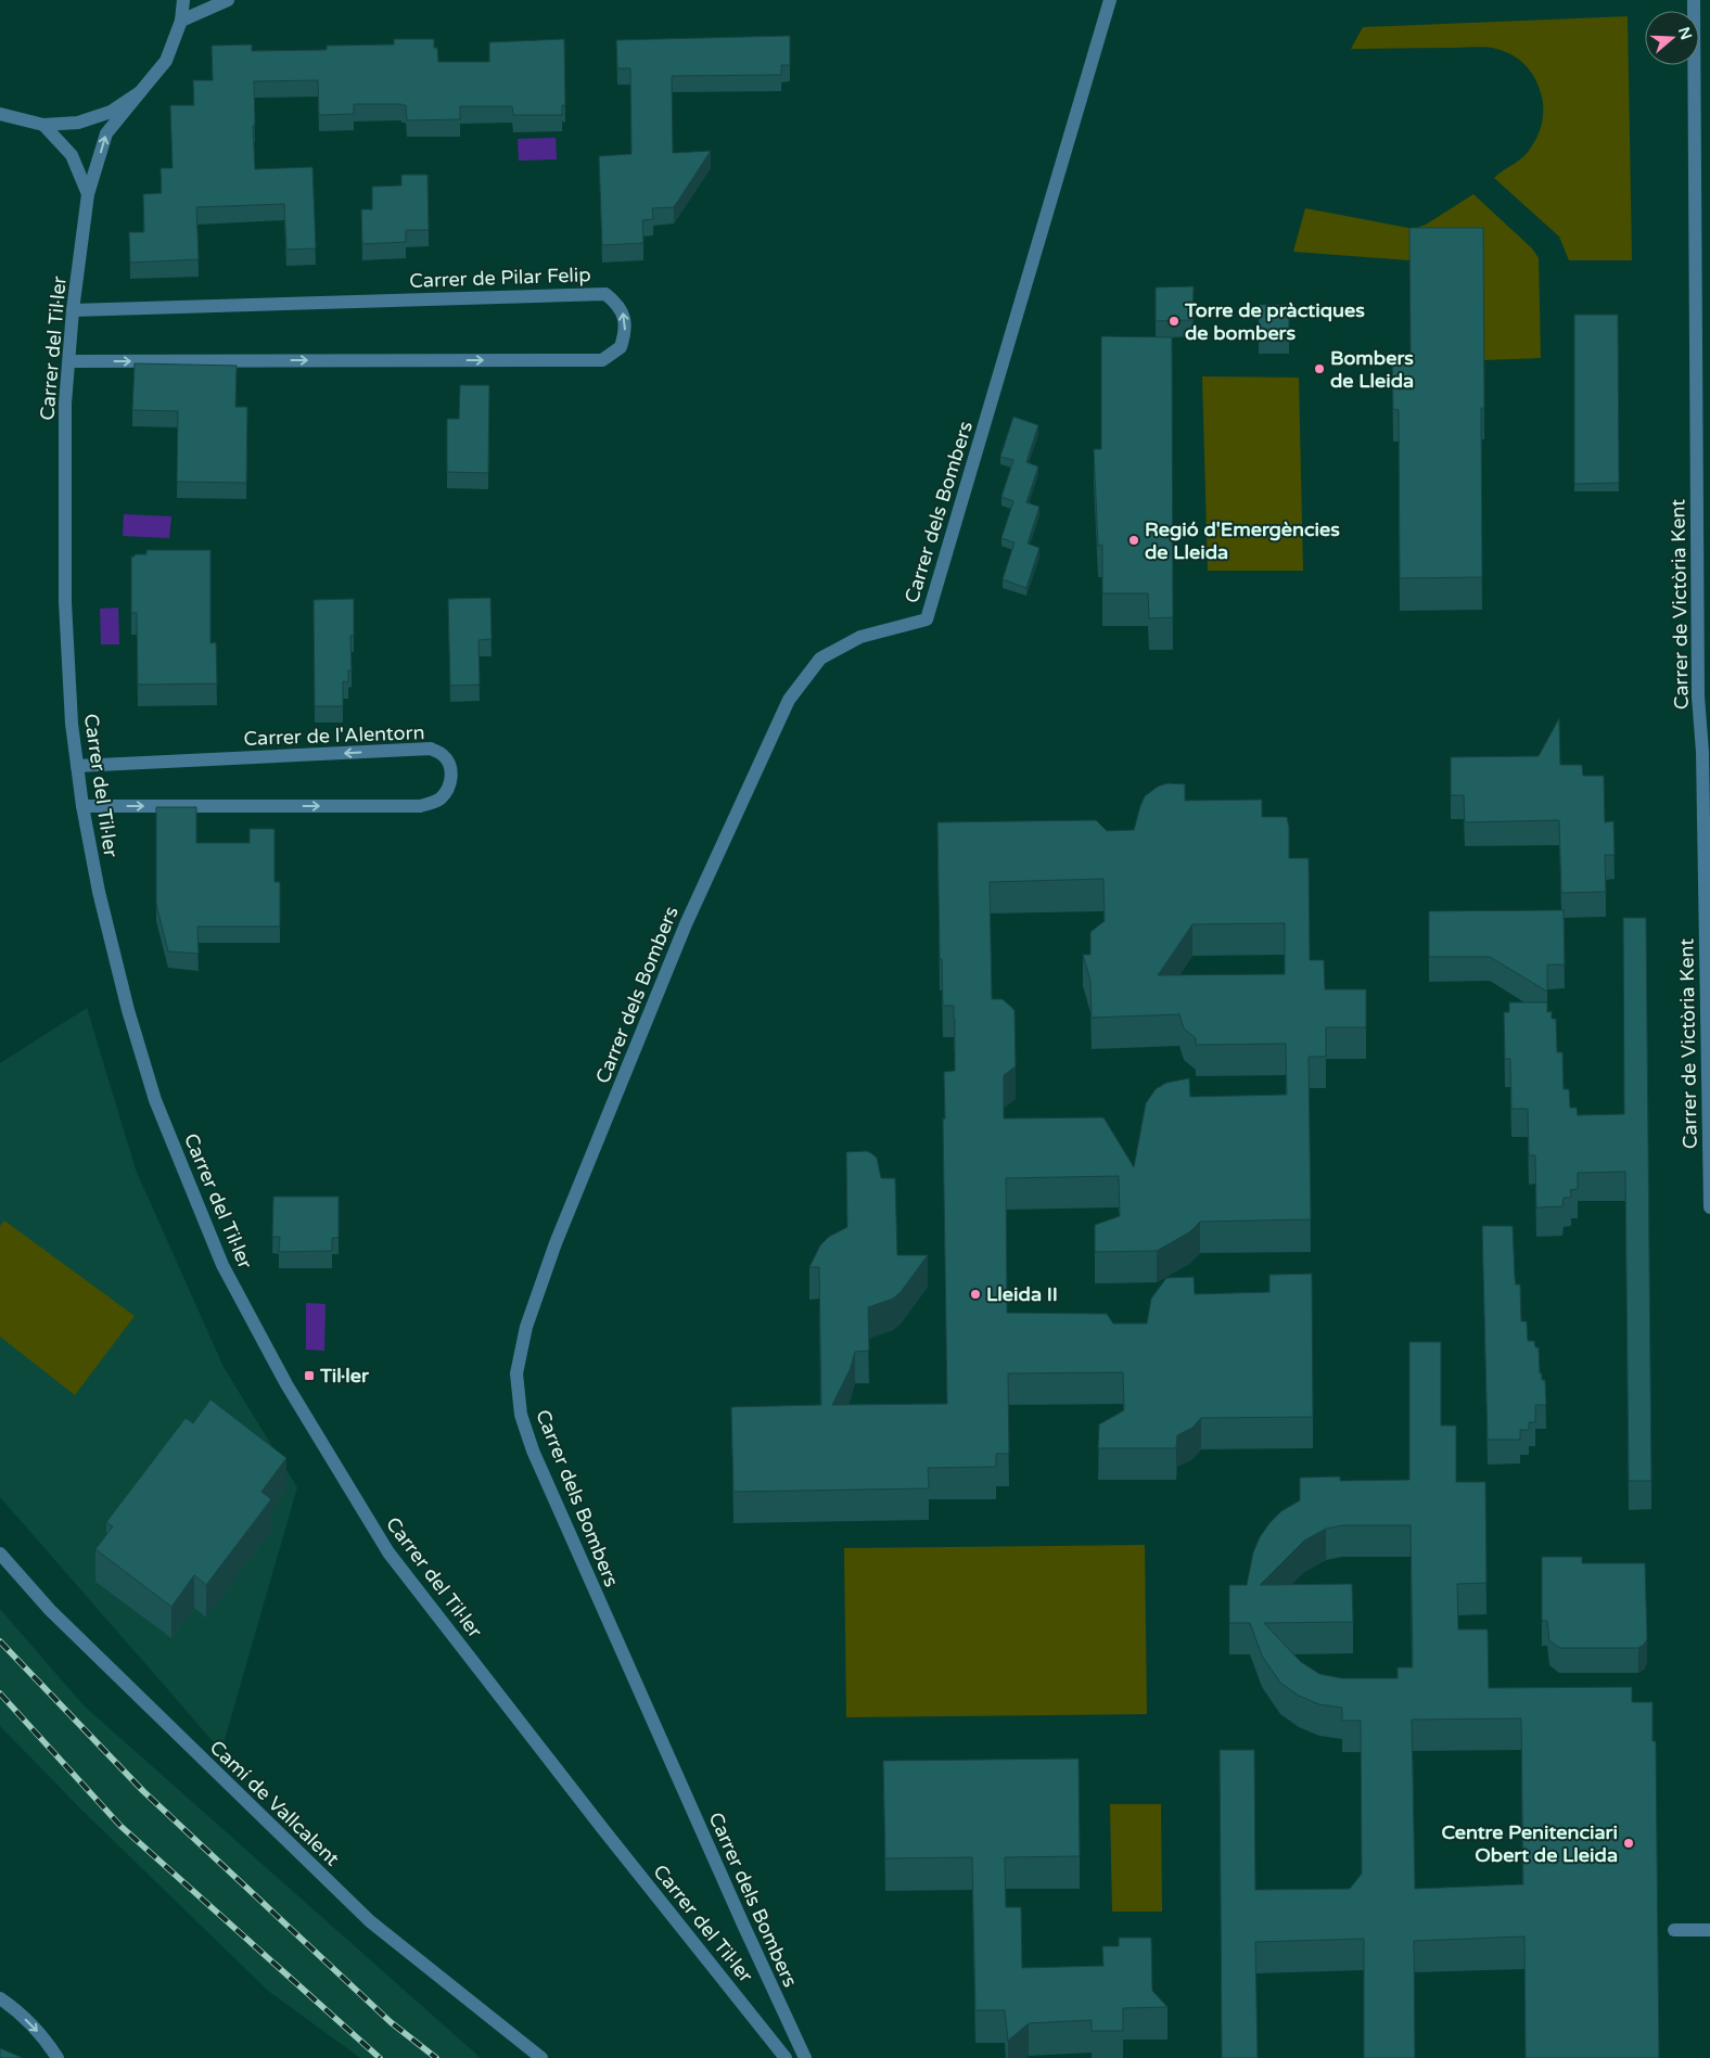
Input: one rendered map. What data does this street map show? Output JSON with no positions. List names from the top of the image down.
{
  "streets": {
    "street": [
      "Carrer de Pilar Felip",
      "Carrer del Til·ler",
      "Carrer dels Bombers",
      "Carrer de Victòria Kent",
      "Carrer de l'Alentorn",
      "Camí de Vallcalent"
    ]
  },
  "crossings": [
    ["Carrer de Pilar Felip", "Carrer del Til·ler"],
    ["Carrer del Til·ler", "Carrer de l'Alentorn"]
  ],
  "places": {
    "other": [
      "Torre de pràctiques de bombers",
      "Bombers de Lleida",
      "Regió d'Emergències de Lleida",
      "Lleida II",
      "Centre Penitenciari Obert de Lleida"
    ],
    "transit": ["Til·ler"]
  },
  "north": "right"
}
